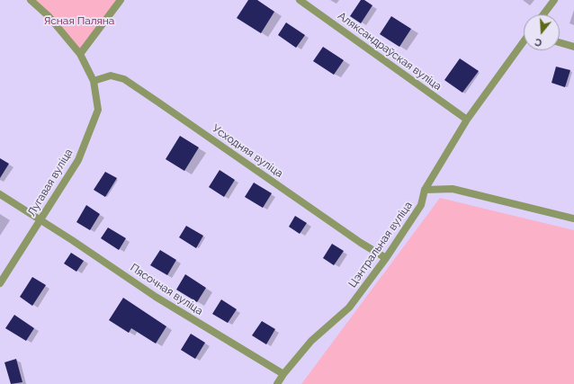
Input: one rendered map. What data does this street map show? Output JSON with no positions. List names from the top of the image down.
{
  "streets": {
    "street": [
      "Аляксандраўская вуліца",
      "Усходняя вуліца",
      "Лугавая вуліца",
      "Цэнтральная вуліца",
      "Пясочная вуліца"
    ]
  },
  "crossings": [
    ["Аляксандраўская вуліца", "Цэнтральная вуліца"],
    ["Усходняя вуліца", "Лугавая вуліца"],
    ["Усходняя вуліца", "Цэнтральная вуліца"],
    ["Лугавая вуліца", "Пясочная вуліца"],
    ["Цэнтральная вуліца", "Пясочная вуліца"]
  ],
  "parks": ["Ясная Паляна"],
  "north": "bottom"
}
